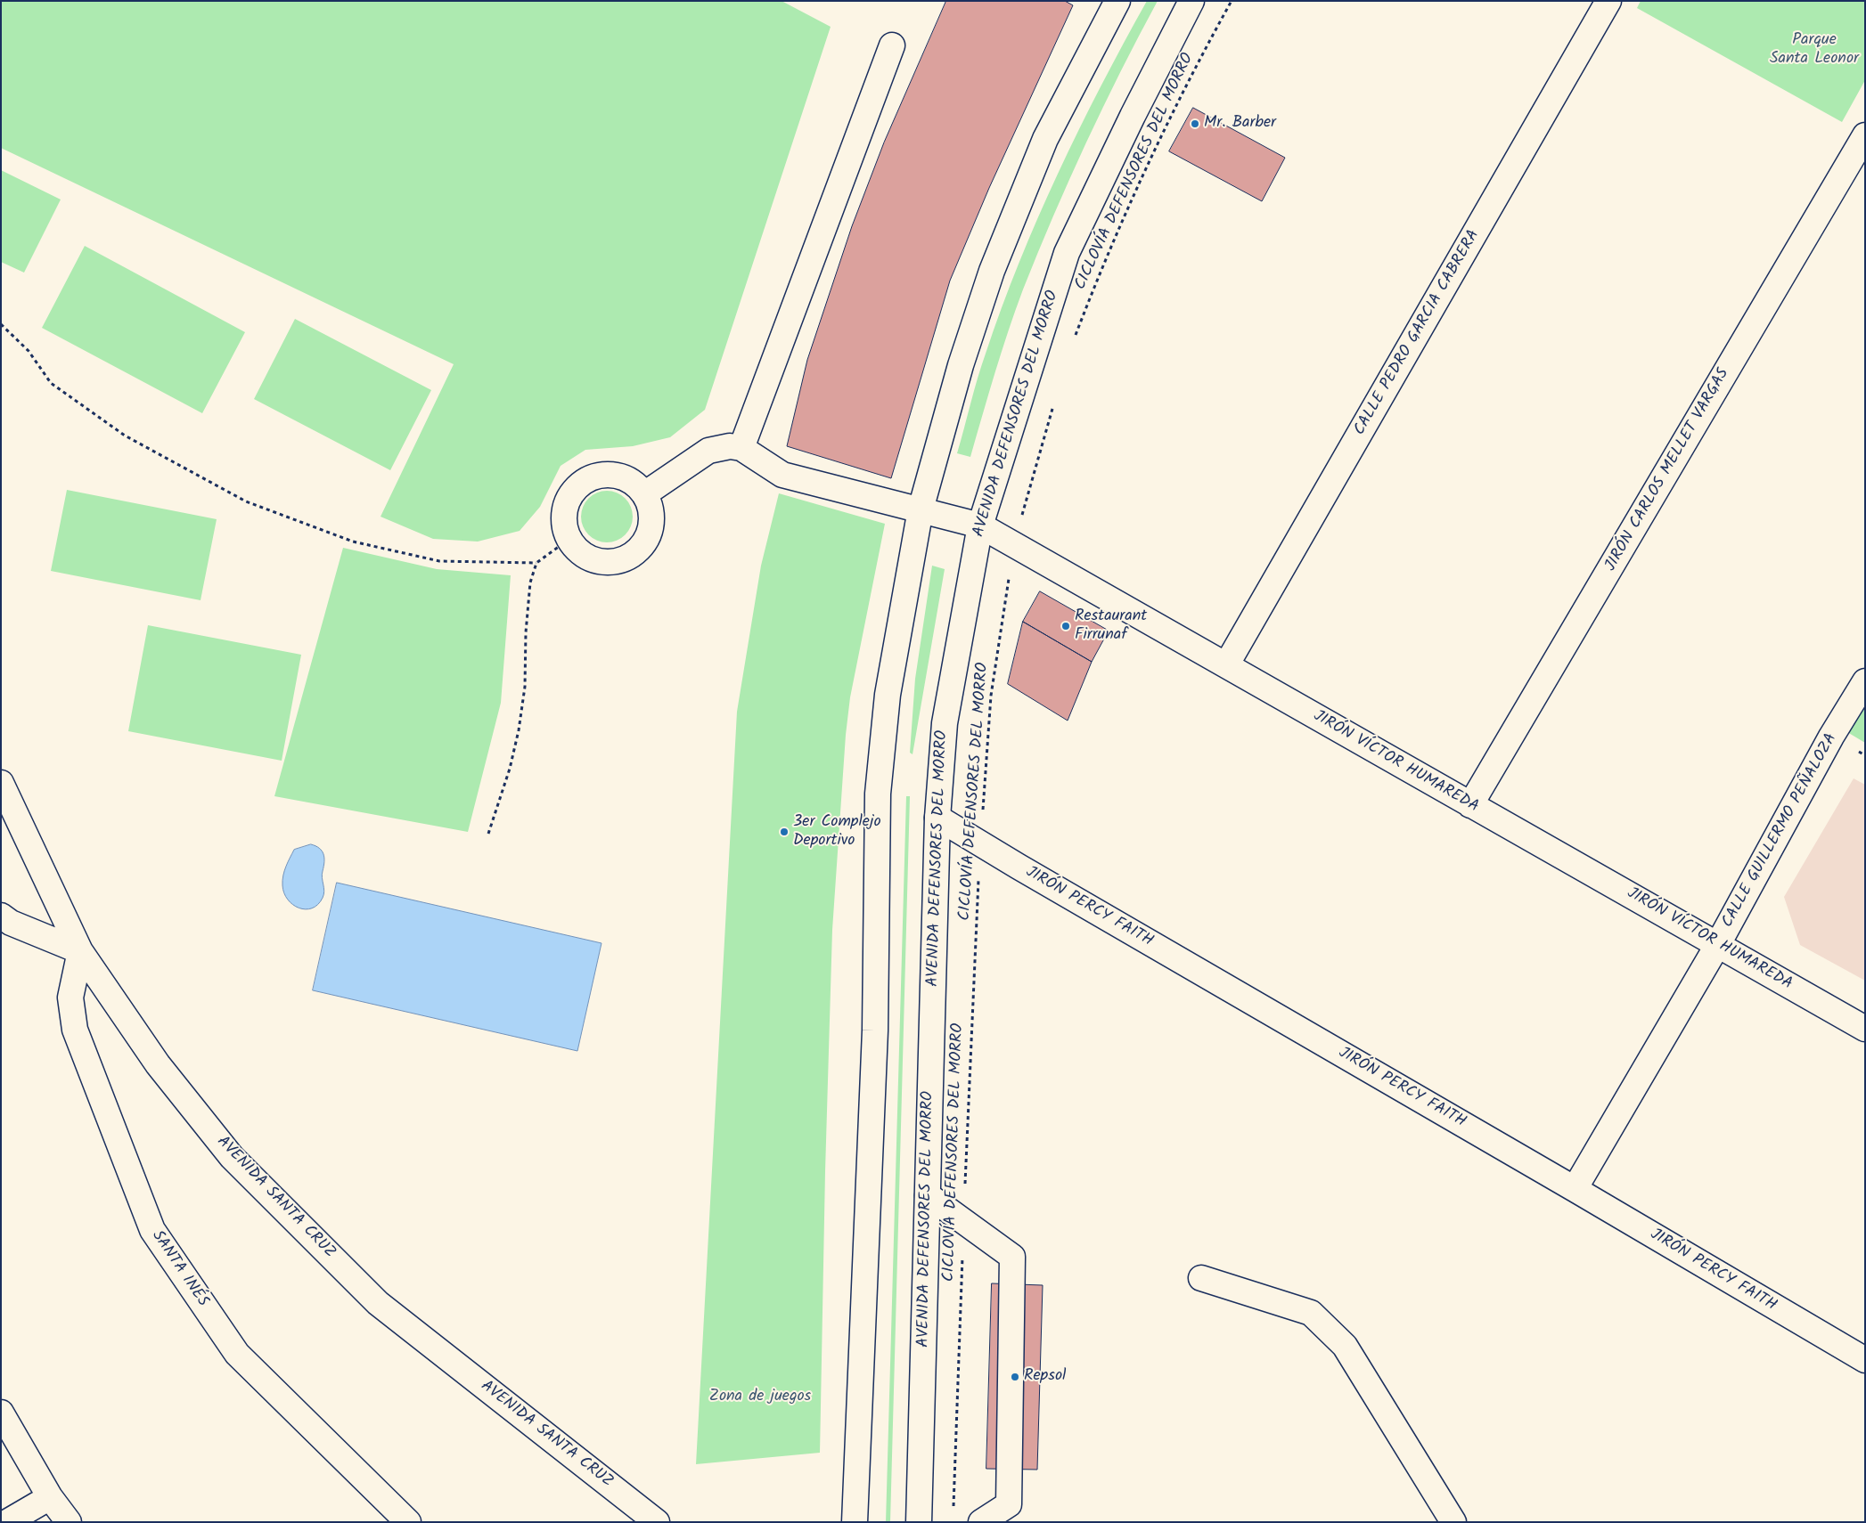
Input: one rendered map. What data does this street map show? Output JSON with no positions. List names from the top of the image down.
{
  "streets": {
    "street": [
      "CALLE PEDRO GARCIA CABRERA",
      "AVENIDA DEFENSORES DEL MORRO",
      "JIRÓN CARLOS MELLET VARGAS",
      "JIRÓN VÍCTOR HUMAREDA",
      "CALLE GUILLERMO PEÑALOZA",
      "JIRÓN PERCY FAITH",
      "AVENIDA SANTA CRUZ",
      "SANTA INÉS"
    ],
    "path": ["CICLOVÍA DEFENSORES DEL MORRO"]
  },
  "crossings": [
    ["CICLOVÍA DEFENSORES DEL MORRO", "JIRÓN VÍCTOR HUMAREDA"],
    ["CICLOVÍA DEFENSORES DEL MORRO", "JIRÓN PERCY FAITH"],
    ["CALLE PEDRO GARCIA CABRERA", "JIRÓN VÍCTOR HUMAREDA"],
    ["AVENIDA DEFENSORES DEL MORRO", "JIRÓN VÍCTOR HUMAREDA"],
    ["AVENIDA DEFENSORES DEL MORRO", "JIRÓN PERCY FAITH"],
    ["JIRÓN CARLOS MELLET VARGAS", "JIRÓN VÍCTOR HUMAREDA"],
    ["JIRÓN VÍCTOR HUMAREDA", "CALLE GUILLERMO PEÑALOZA"],
    ["CALLE GUILLERMO PEÑALOZA", "JIRÓN PERCY FAITH"],
    ["AVENIDA SANTA CRUZ", "SANTA INÉS"]
  ],
  "parks": ["Parque Santa Leonor", "Zona de juegos"],
  "places": [
    "Mr. Barber",
    "Restaurant Firrunaf",
    "3er Complejo Deportivo",
    "Repsol"
  ]
}
